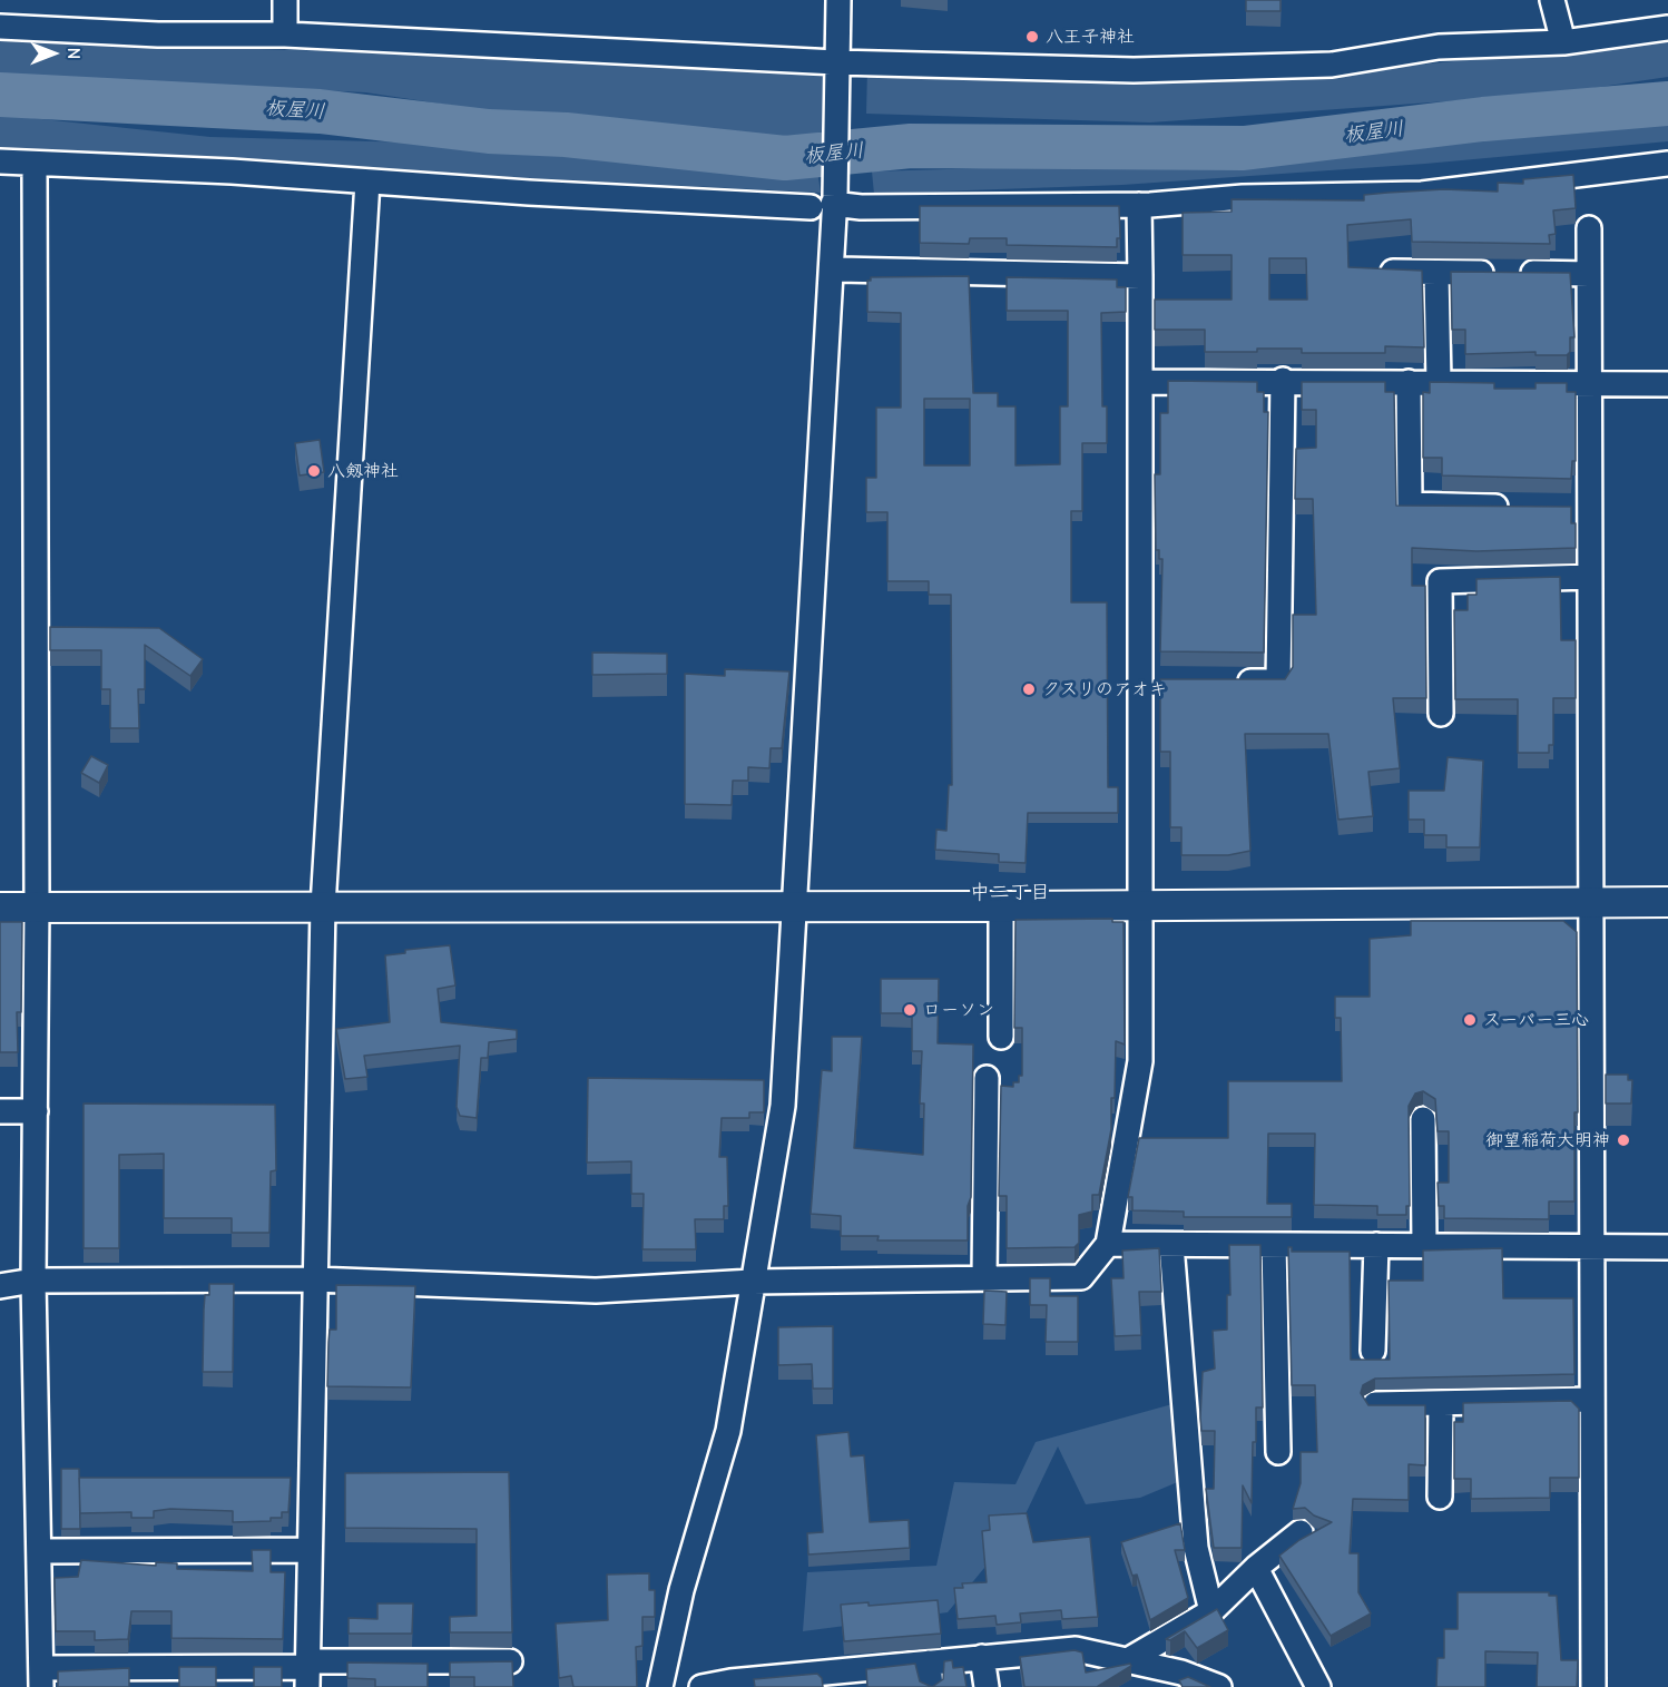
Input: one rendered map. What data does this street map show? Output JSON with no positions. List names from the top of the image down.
{
  "districts": ["中二丁目"],
  "water": ["板屋川"],
  "places": [
    "八王子神社",
    "八剱神社",
    "クスリのアオキ",
    "ローソン",
    "スーパー三心",
    "御望稲荷大明神"
  ],
  "north": "right"
}
